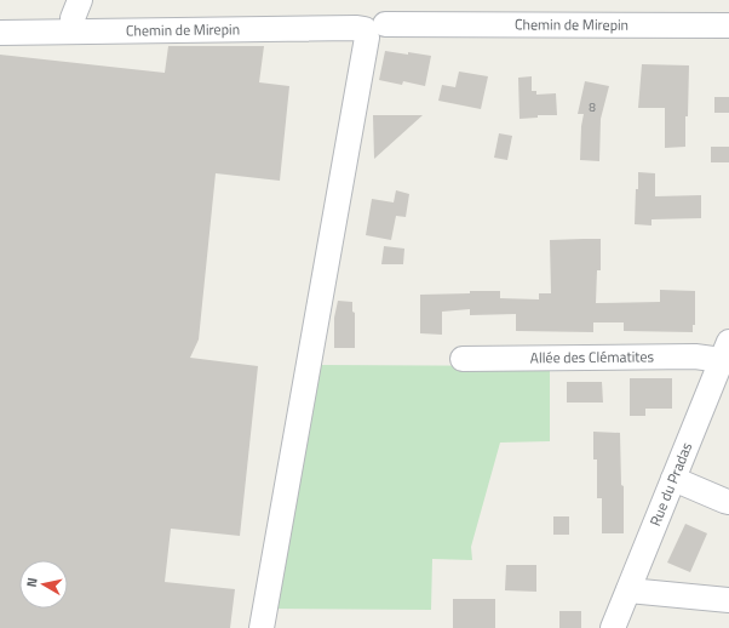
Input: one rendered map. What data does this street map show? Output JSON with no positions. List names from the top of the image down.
{
  "streets": {
    "street": ["Chemin de Mirepin", "Allée des Clématites", "Rue du Pradas"]
  },
  "crossings": [
    ["Allée des Clématites", "Rue du Pradas"]
  ],
  "house_numbers": ["8"],
  "north": "left"
}
